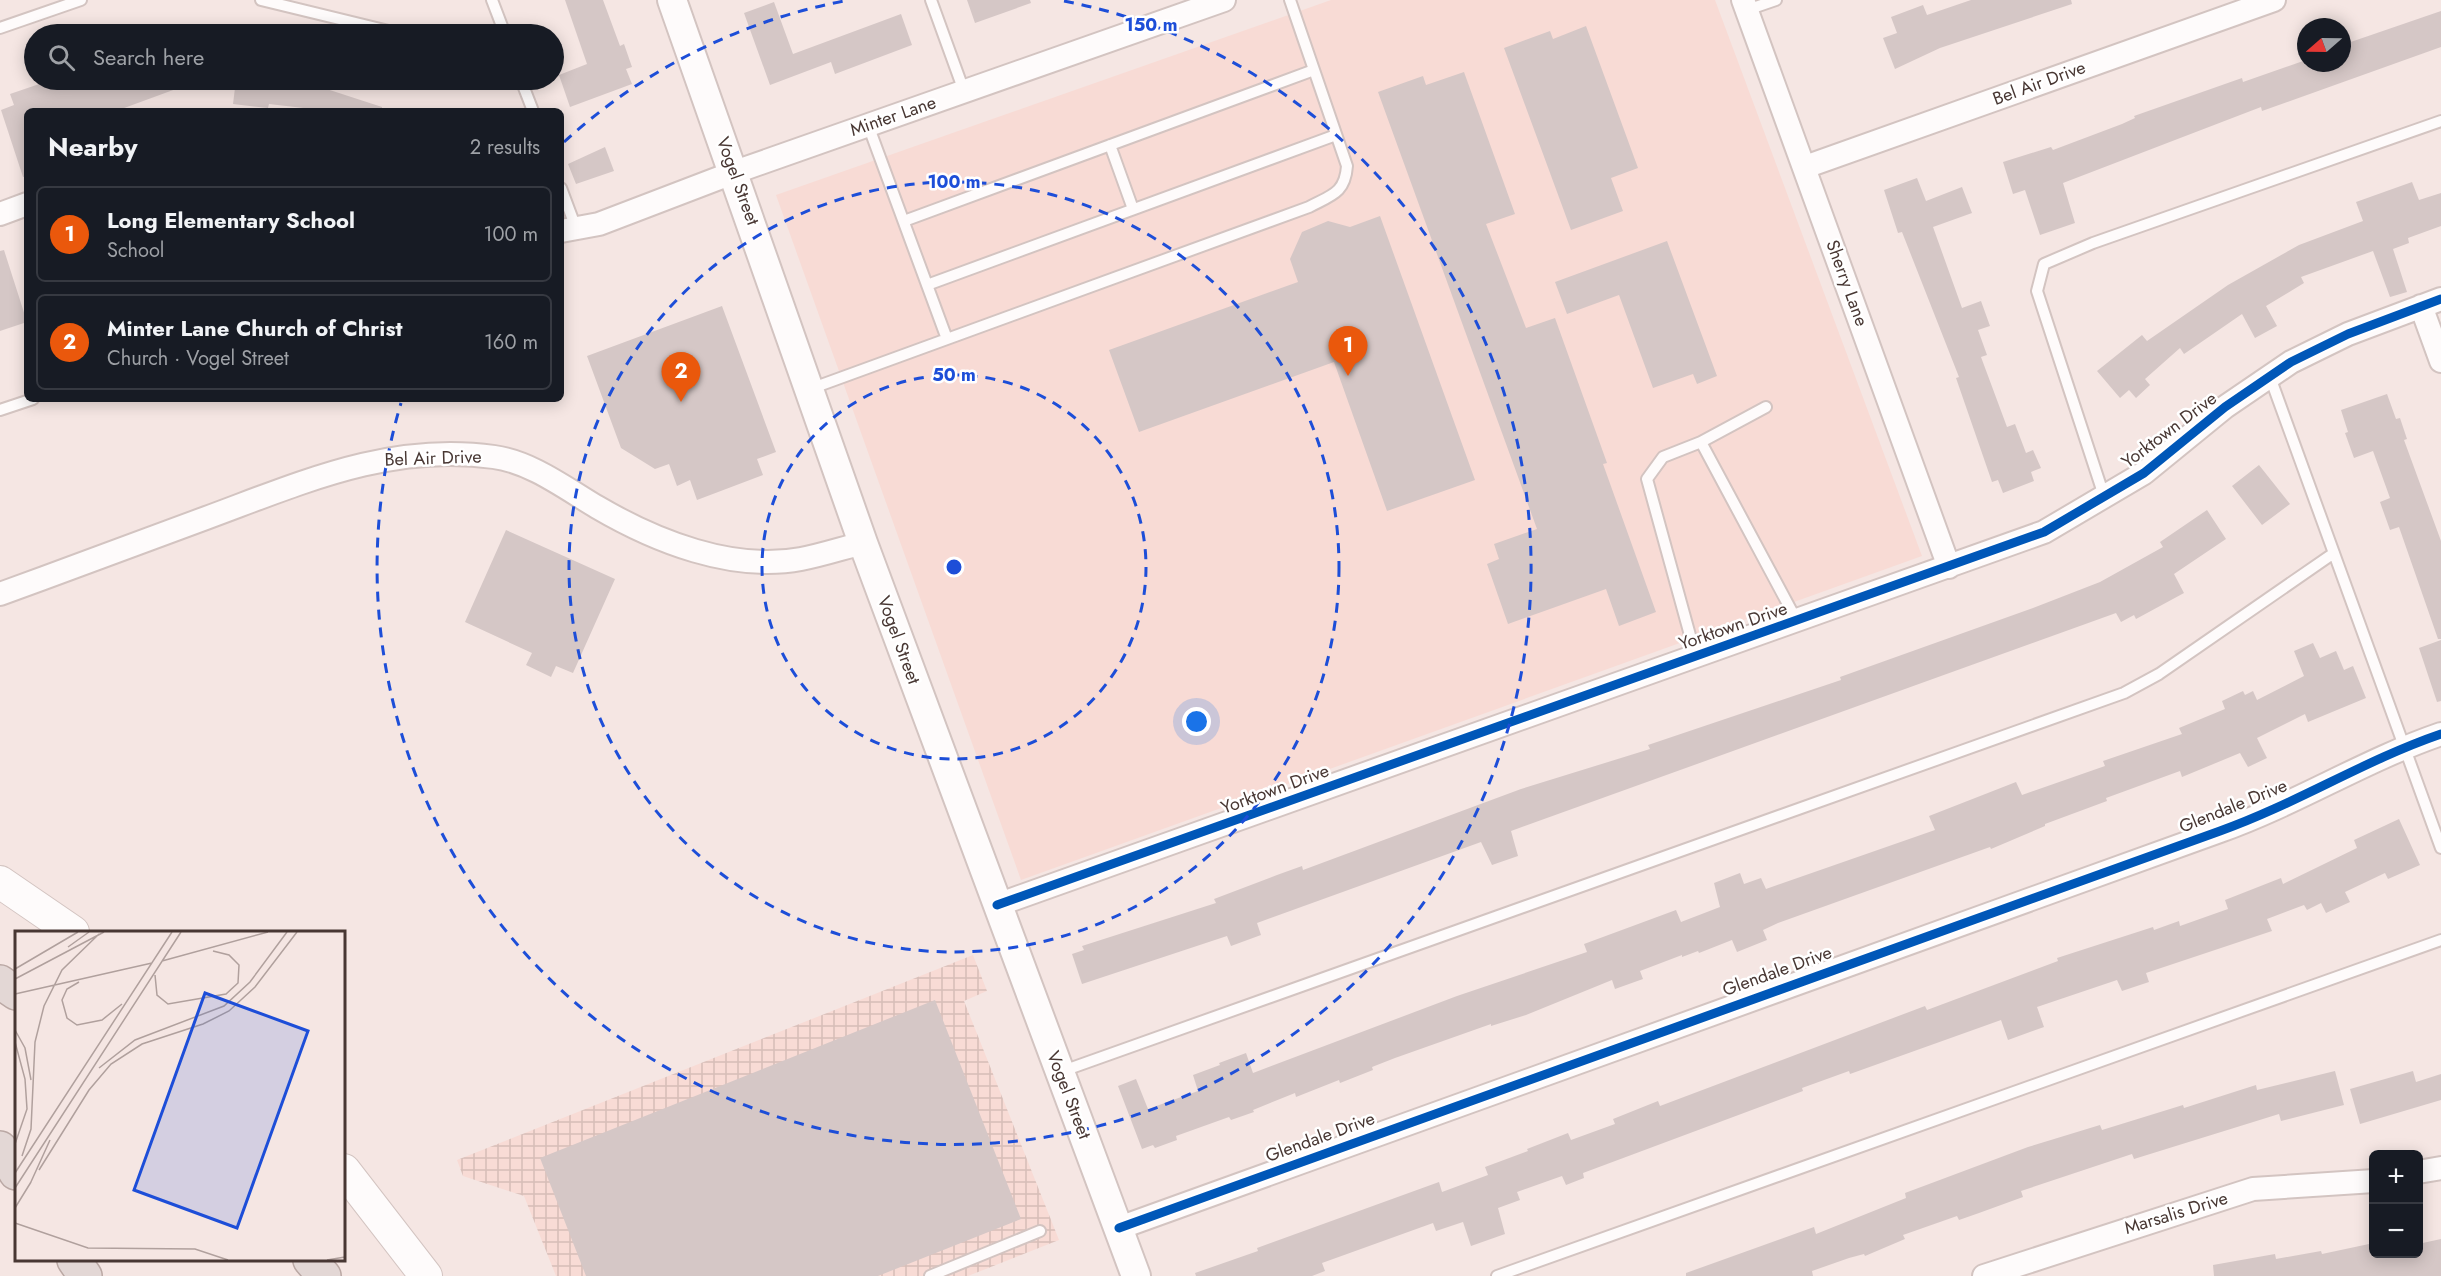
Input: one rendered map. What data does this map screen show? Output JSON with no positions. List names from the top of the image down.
{
  "streets": {
    "street": [
      "Bel Air Drive",
      "Minter Lane",
      "Vogel Street",
      "Sherry Lane",
      "Yorktown Drive",
      "Glendale Drive",
      "Marsalis Drive"
    ]
  },
  "crossings": [
    ["Bel Air Drive", "Vogel Street"],
    ["Bel Air Drive", "Sherry Lane"],
    ["Minter Lane", "Vogel Street"],
    ["Vogel Street", "Yorktown Drive"],
    ["Vogel Street", "Glendale Drive"],
    ["Sherry Lane", "Yorktown Drive"]
  ],
  "north": "left",
  "page": {
    "search": "Search here",
    "heading": ["Nearby", "2 results"],
    "list": [
      {
        "mark": "1",
        "name": "Long Elementary School",
        "note": "School",
        "value": "100 m"
      },
      {
        "mark": "2",
        "name": "Minter Lane Church of Christ",
        "note": "Church · Vogel Street",
        "value": "160 m"
      }
    ],
    "pins": ["1", "2"],
    "map_buttons": ["+", "−"]
  },
  "rings": ["150 m", "100 m", "50 m"]
}
